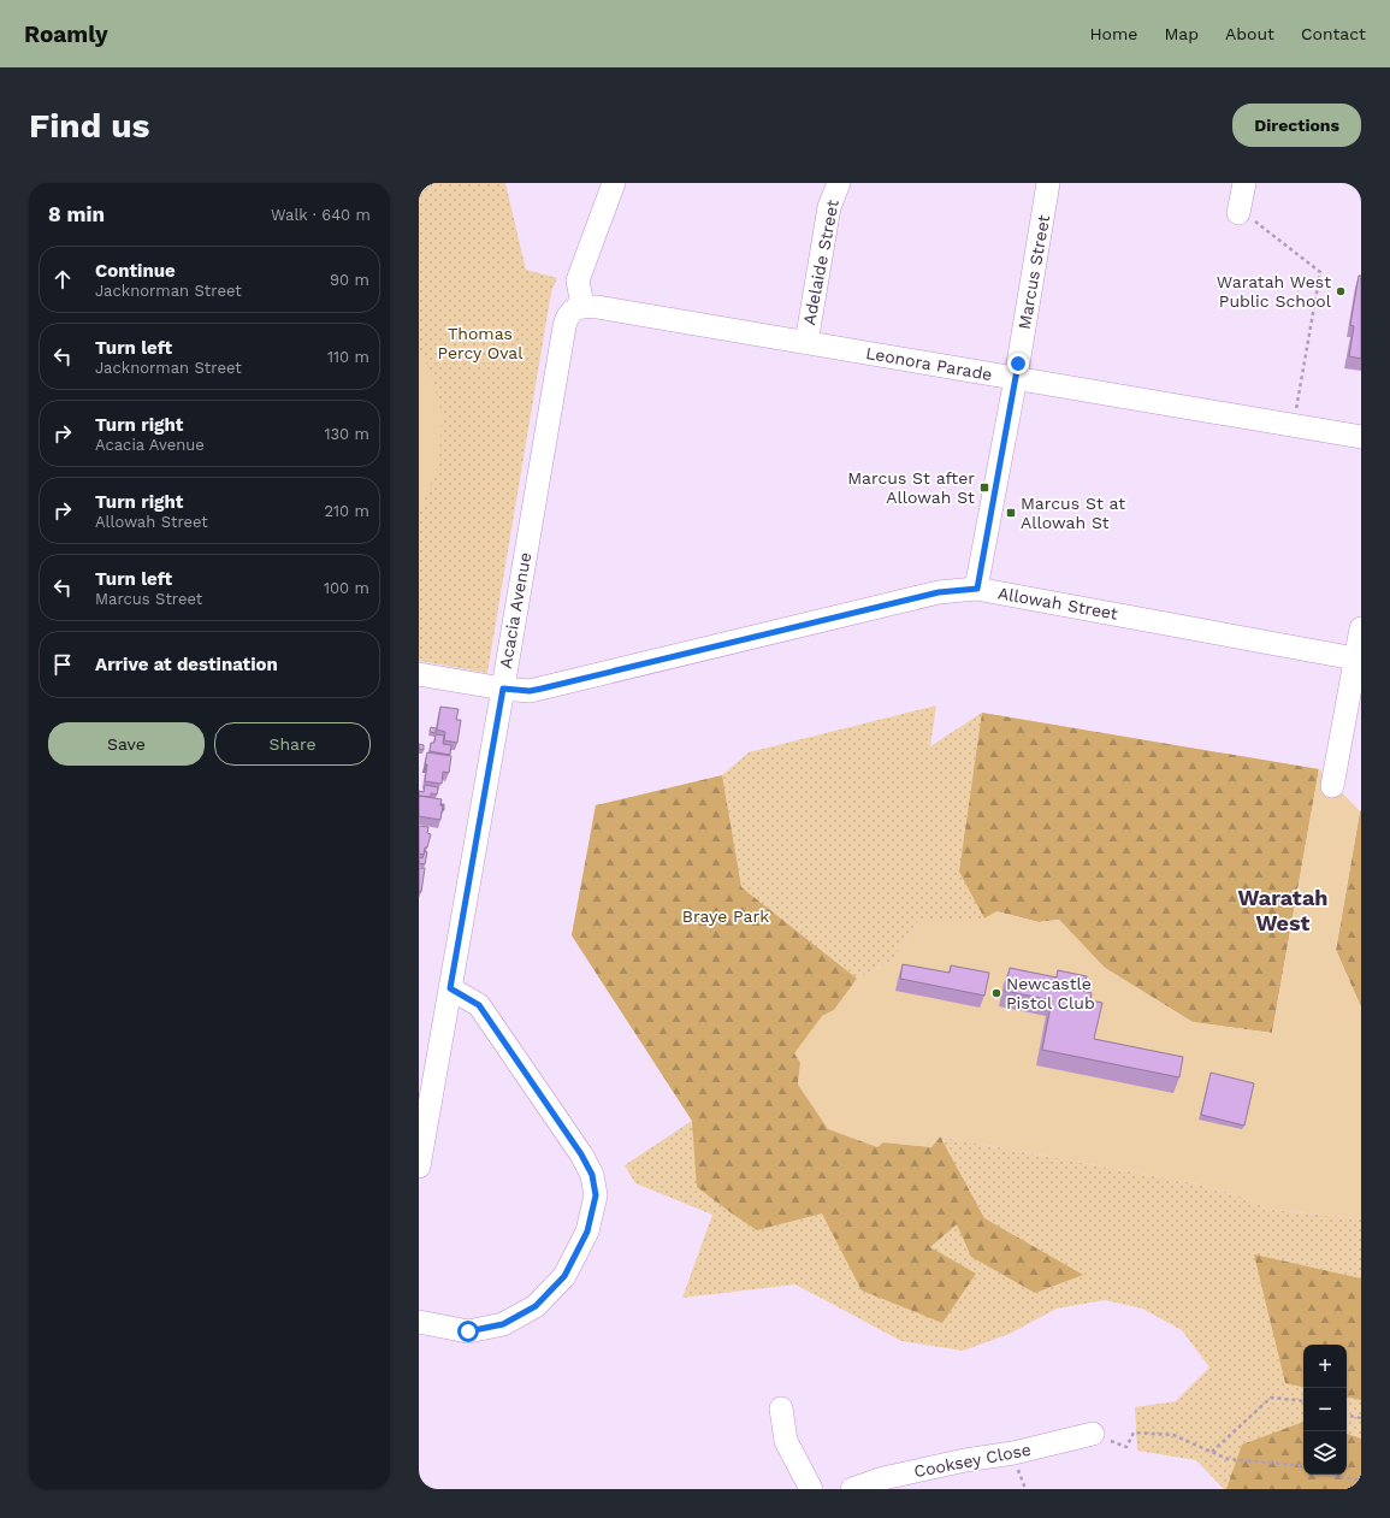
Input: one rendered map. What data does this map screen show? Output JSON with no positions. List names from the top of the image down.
{
  "streets": {
    "street": [
      "Adelaide Street",
      "Marcus Street",
      "Leonora Parade",
      "Allowah Street",
      "Acacia Avenue",
      "Cooksey Close"
    ]
  },
  "crossings": [
    ["Adelaide Street", "Leonora Parade"],
    ["Marcus Street", "Leonora Parade"],
    ["Marcus Street", "Allowah Street"],
    ["Leonora Parade", "Acacia Avenue"],
    ["Allowah Street", "Acacia Avenue"]
  ],
  "districts": ["Waratah West"],
  "parks": ["Thomas Percy Oval", "Braye Park"],
  "places": {
    "other": ["Waratah West Public School", "Newcastle Pistol Club"],
    "transit": ["Marcus St after Allowah St", "Marcus St at Allowah St"]
  },
  "page": {
    "header": "Roamly",
    "nav": [
      "Home",
      "Map",
      "About",
      "Contact"
    ],
    "buttons": [
      "Directions",
      ["Save", "Share"]
    ],
    "title": "Find us",
    "heading": ["8 min", "Walk · 640 m"],
    "list": [
      ["Continue", "Jacknorman Street", "90 m"],
      ["Turn left", "Jacknorman Street", "110 m"],
      ["Turn right", "Acacia Avenue", "130 m"],
      ["Turn right", "Allowah Street", "210 m"],
      ["Turn left", "Marcus Street", "100 m"],
      "Arrive at destination"
    ],
    "map_buttons": ["+", "−"]
  }
}
